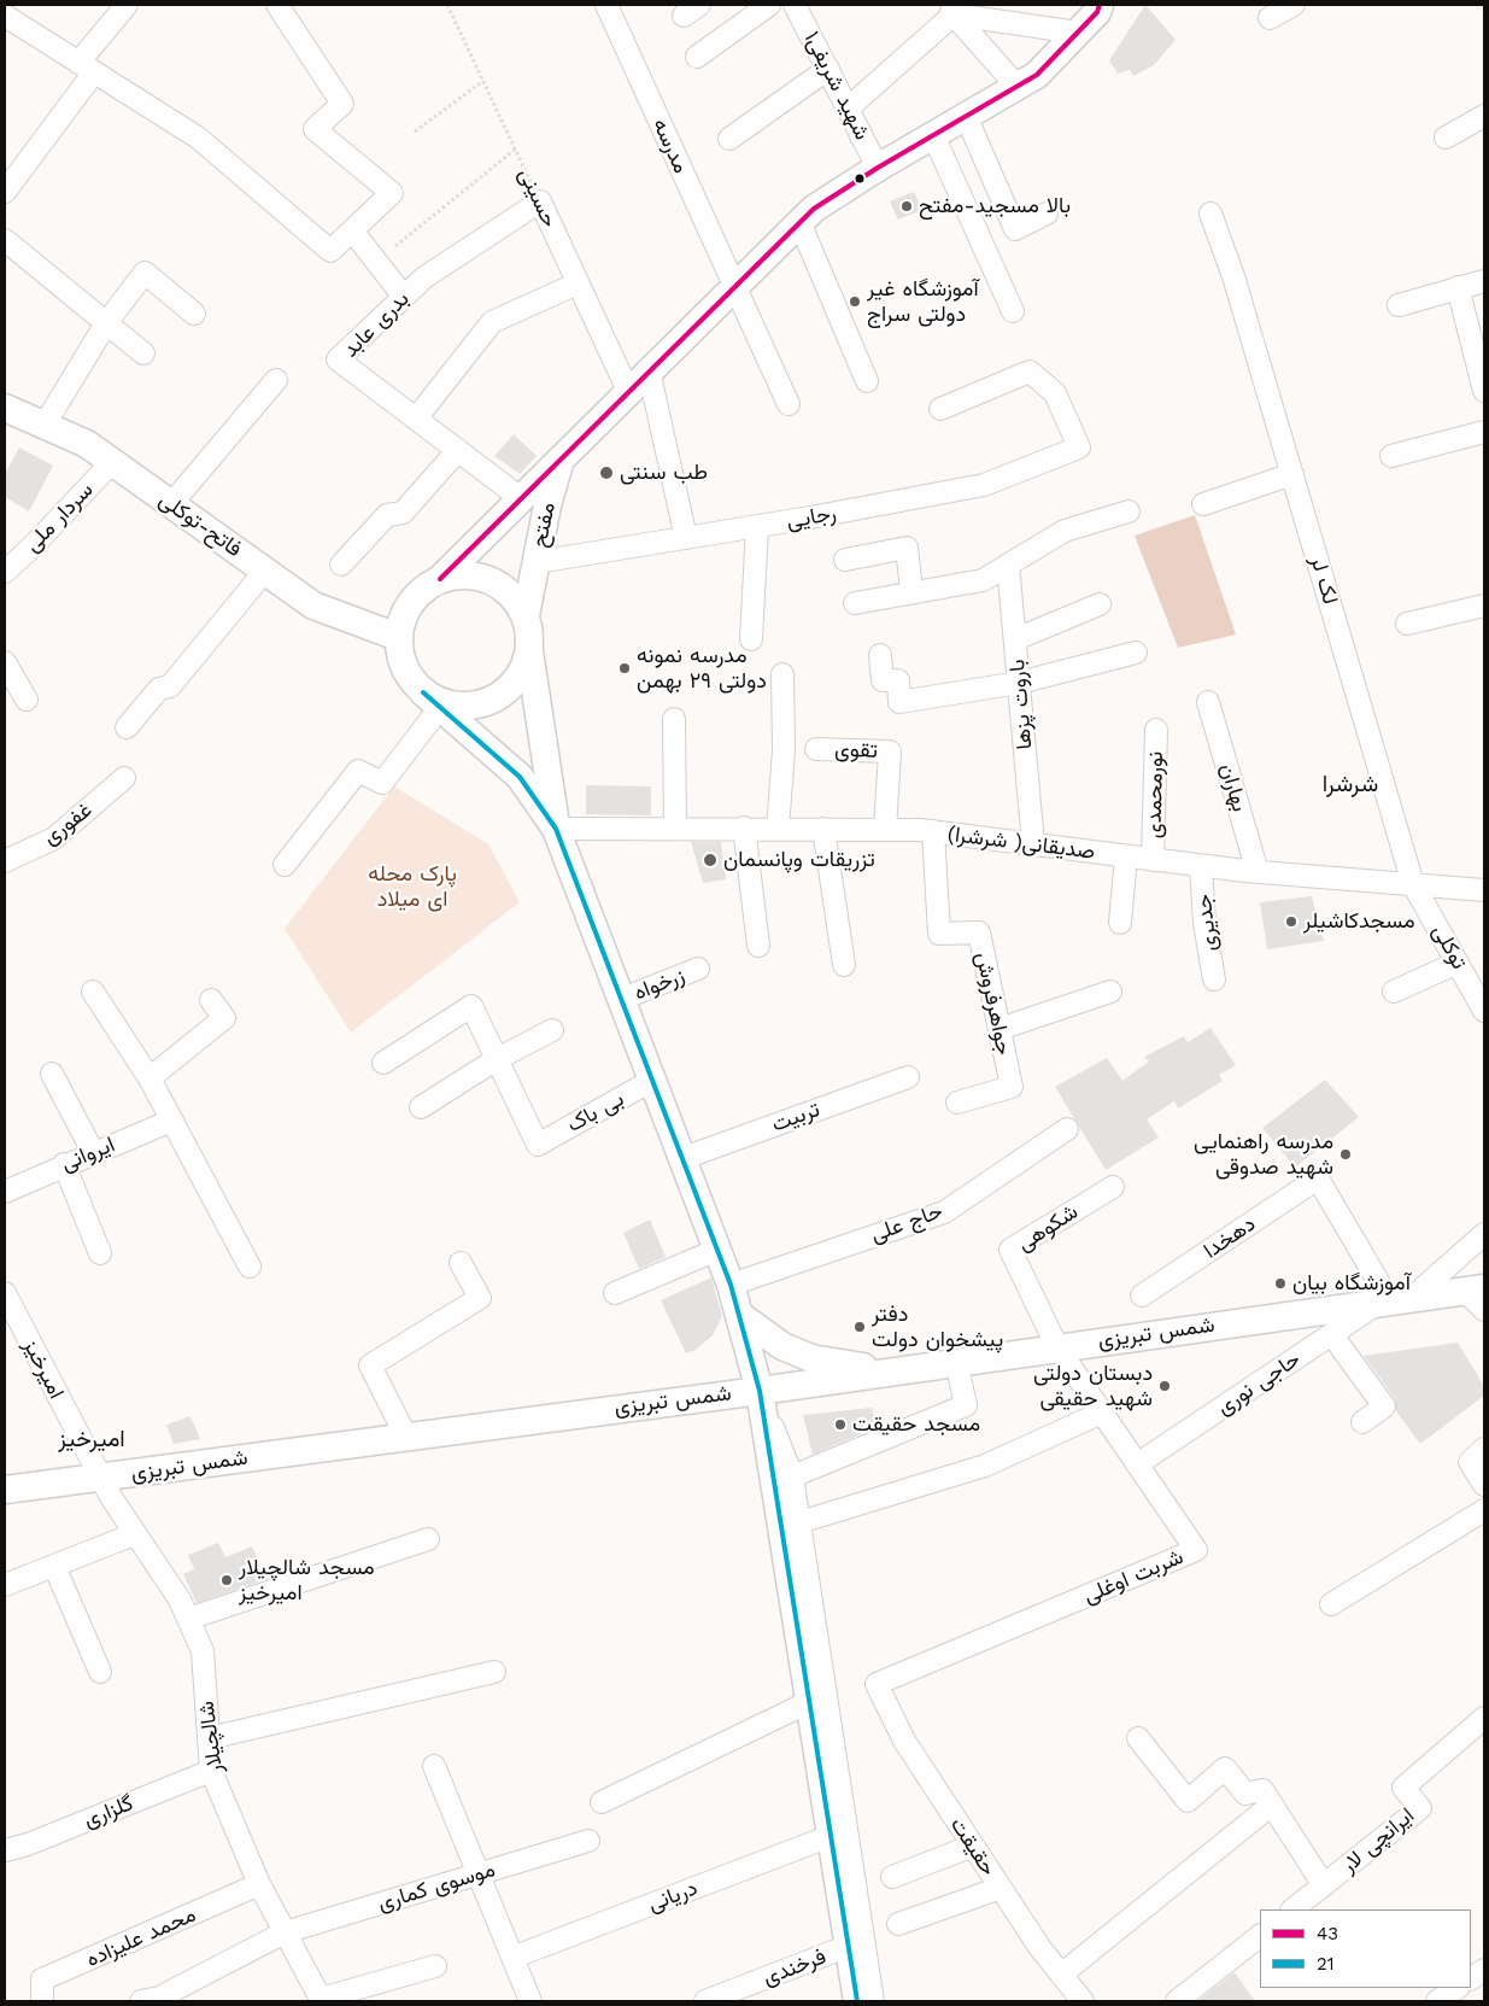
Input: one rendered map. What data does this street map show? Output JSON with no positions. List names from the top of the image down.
{
  "streets": {
    "main road": ["فاتح-توکلی", "مفتح", "شمس تبریزی"],
    "street": [
      "شهید شریفی۱",
      "مدرسه",
      "حسینی",
      "بدری عابد",
      "سردار ملی",
      "رجایی",
      "لک لر",
      "باروت پزها",
      "تقوی",
      "بهاران",
      "نورمحمدی",
      "غفوری",
      "(شرشرا )صدیقانی",
      "جدیری",
      "توکلی",
      "زرخواه",
      "جواهرفروش",
      "بی باک",
      "تربیت",
      "ایروانی",
      "حاج علی",
      "شکوهی",
      "دهخدا",
      "امیرخیز",
      "حاجی نوری",
      "شربت اوغلی",
      "شالچیلار",
      "گلزاری",
      "ایرانچی لار",
      "حقیقت",
      "موسوی کماری",
      "دریانی",
      "محمد علیزاده",
      "فرخندی"
    ]
  },
  "crossings": [
    ["شهید شریفی۱", "مفتح"],
    ["مدرسه", "مفتح"],
    ["حسینی", "بدری عابد"],
    ["حسینی", "مفتح"],
    ["سردار ملی", "فاتح-توکلی"],
    ["رجایی", "مفتح"],
    ["فاتح-توکلی", "مفتح"],
    ["لک لر", "(شرشرا )صدیقانی"],
    ["لک لر", "توکلی"],
    ["باروت پزها", "(شرشرا )صدیقانی"],
    ["تقوی", "(شرشرا )صدیقانی"],
    ["بهاران", "(شرشرا )صدیقانی"],
    ["نورمحمدی", "(شرشرا )صدیقانی"],
    ["(شرشرا )صدیقانی", "جدیری"],
    ["(شرشرا )صدیقانی", "توکلی"],
    ["(شرشرا )صدیقانی", "جواهرفروش"],
    ["شکوهی", "شمس تبریزی"],
    ["شکوهی", "شربت اوغلی"],
    ["دهخدا", "شمس تبریزی"],
    ["دهخدا", "حاجی نوری"],
    ["شمس تبریزی", "امیرخیز"],
    ["شمس تبریزی", "حاجی نوری"],
    ["شمس تبریزی", "شربت اوغلی"],
    ["شمس تبریزی", "شالچیلار"],
    ["امیرخیز", "شالچیلار"],
    ["حاجی نوری", "شربت اوغلی"],
    ["شربت اوغلی", "حقیقت"],
    ["شالچیلار", "گلزاری"],
    ["شالچیلار", "موسوی کماری"],
    ["شالچیلار", "محمد علیزاده"]
  ],
  "districts": ["شرشرا", "امیرخیز"],
  "parks": ["پارک محله ای میلاد"],
  "places": [
    "بالا مسجید-مفتح",
    "آموزشگاه غیر دولتی سراج",
    "طب سنتی",
    "مدرسه نمونه دولتی ۲۹ بهمن",
    "تزریقات وپانسمان",
    "مسجدکاشیلر",
    "مدرسه راهنمایی شهید صدوقی",
    "آموزشگاه بیان",
    "دفتر پیشخوان دولت",
    "دبستان دولتی شهید حقیقی",
    "مسجد حقیقت",
    "مسجد شالچیلار امیرخیز"
  ],
  "lines": ["transit line 43", "transit line 21"],
  "legend": ["43", "21"]
}
